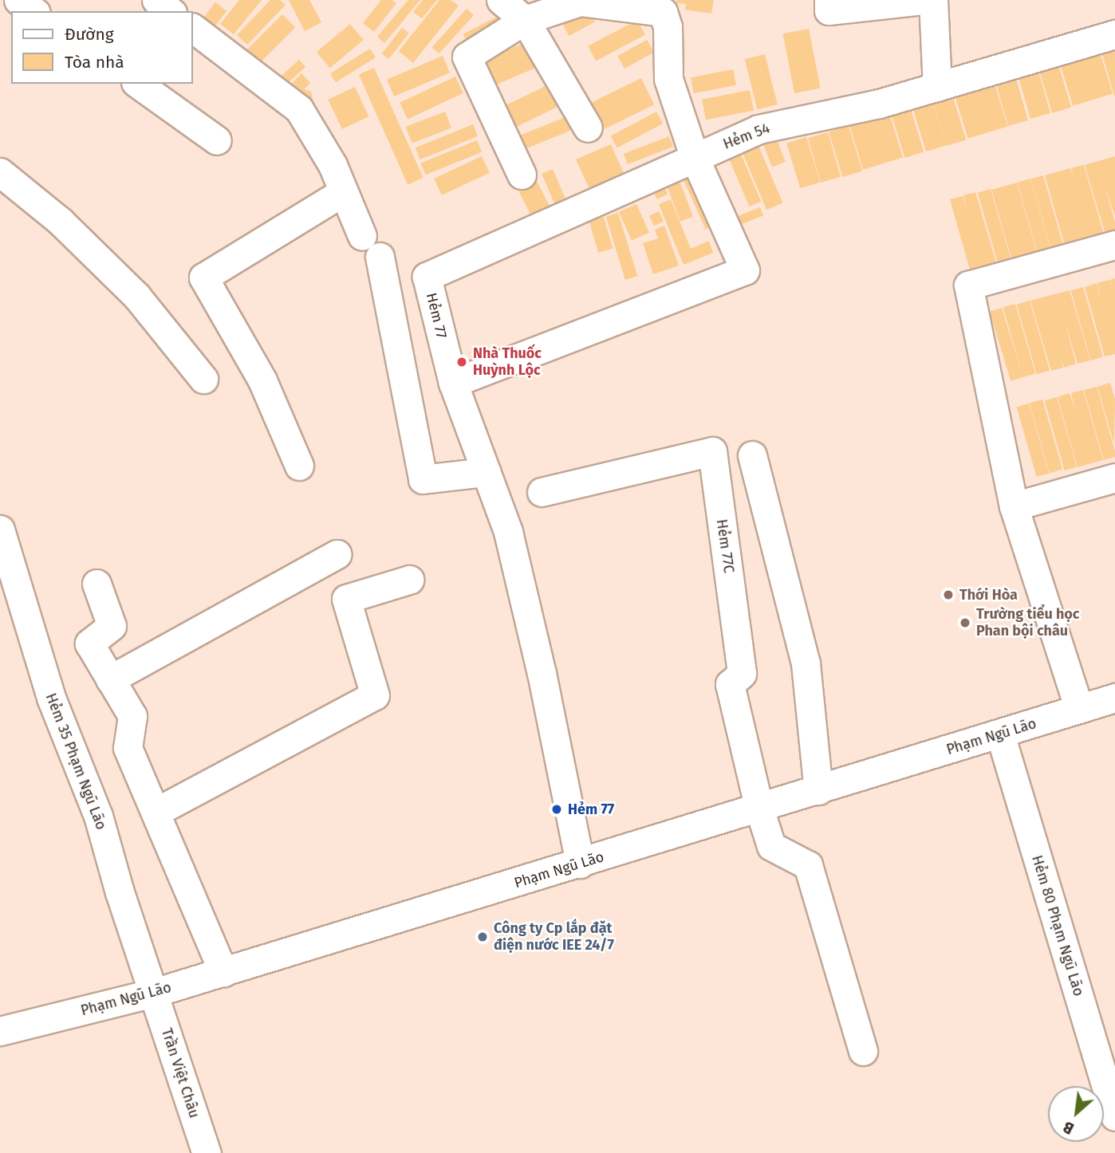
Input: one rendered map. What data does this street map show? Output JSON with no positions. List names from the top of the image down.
{
  "streets": {
    "street": [
      "Hẻm 54",
      "Hẻm 77",
      "Hẻm 77C",
      "Phạm Ngũ Lão",
      "Hẻm 35 Phạm Ngũ Lão",
      "Hẻm 80 Phạm Ngũ Lão",
      "Trần Việt Châu"
    ]
  },
  "crossings": [
    ["Hẻm 54", "Hẻm 77"],
    ["Hẻm 77", "Phạm Ngũ Lão"],
    ["Hẻm 77C", "Phạm Ngũ Lão"],
    ["Phạm Ngũ Lão", "Hẻm 35 Phạm Ngũ Lão"],
    ["Phạm Ngũ Lão", "Hẻm 80 Phạm Ngũ Lão"],
    ["Phạm Ngũ Lão", "Trần Việt Châu"],
    ["Hẻm 35 Phạm Ngũ Lão", "Trần Việt Châu"]
  ],
  "places": [
    "Nhà Thuốc Huỳnh Lộc",
    "Thới Hòa",
    "Trường tiểu học Phan bội châu",
    "Hẻm 77",
    "Công ty Cp lắp đặt điện nước IEE 24/7"
  ],
  "legend": ["Đường", "Tòa nhà"],
  "north": "bottom left"
}
